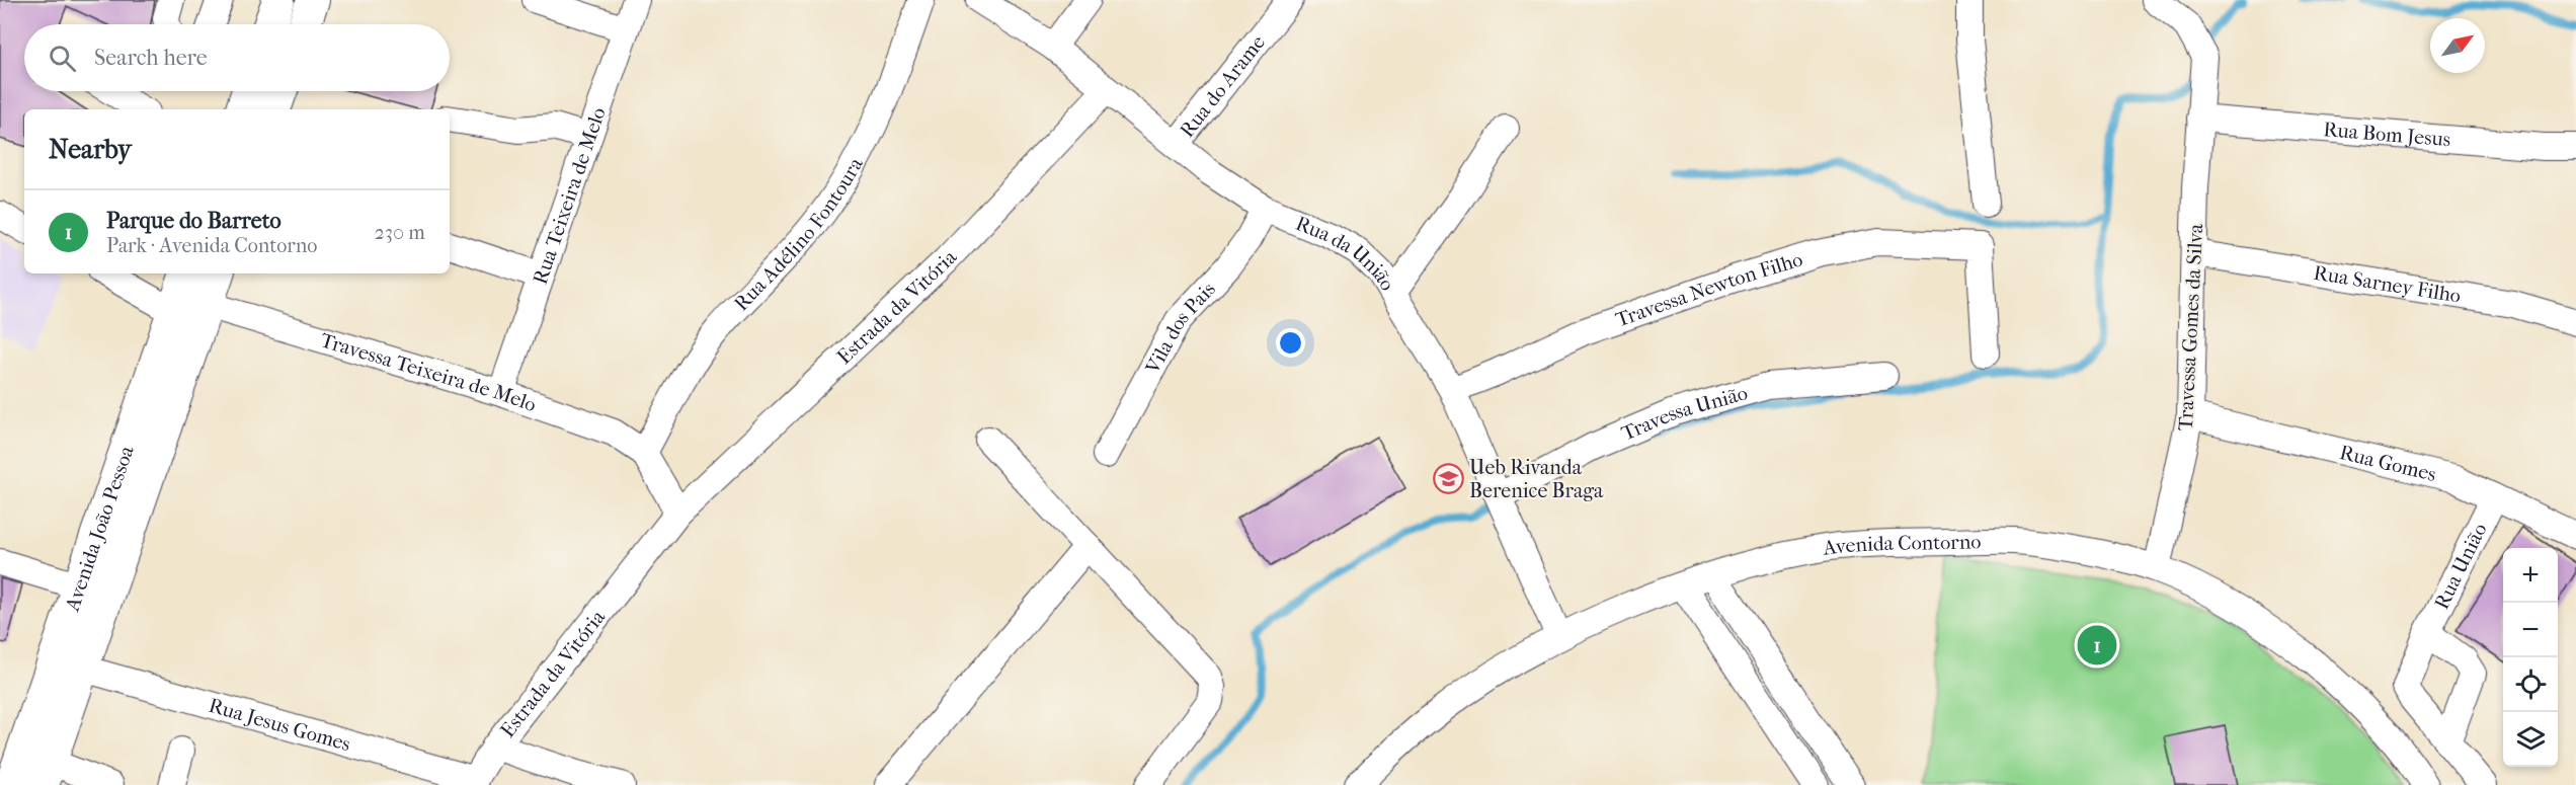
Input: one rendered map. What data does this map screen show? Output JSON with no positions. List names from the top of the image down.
{
  "streets": {
    "main road": ["Avenida João Pessoa"],
    "street": [
      "Rua do Arame",
      "Rua Bom Jesus",
      "Rua Teixeira de Melo",
      "Rua Adélino Fontoura",
      "Rua da União",
      "Rua Sarney Filho",
      "Travessa Newton Filho",
      "Estrada da Vitória",
      "Travessa Gomes da Silva",
      "Vila dos Pais",
      "Travessa Teixeira de Melo",
      "Travessa União",
      "Rua Gomes",
      "Avenida Contorno",
      "Rua União",
      "Rua Jesus Gomes"
    ]
  },
  "crossings": [
    ["Rua do Arame", "Rua da União"],
    ["Rua Bom Jesus", "Travessa Gomes da Silva"],
    ["Rua Teixeira de Melo", "Travessa Teixeira de Melo"],
    ["Rua Adélino Fontoura", "Travessa Teixeira de Melo"],
    ["Rua da União", "Travessa Newton Filho"],
    ["Rua da União", "Estrada da Vitória"],
    ["Rua da União", "Vila dos Pais"],
    ["Rua da União", "Travessa União"],
    ["Rua da União", "Avenida Contorno"],
    ["Rua Sarney Filho", "Travessa Gomes da Silva"],
    ["Estrada da Vitória", "Rua Jesus Gomes"],
    ["Travessa Gomes da Silva", "Rua Gomes"],
    ["Travessa Gomes da Silva", "Avenida Contorno"],
    ["Travessa Teixeira de Melo", "Avenida João Pessoa"],
    ["Rua Gomes", "Rua União"],
    ["Avenida João Pessoa", "Rua Jesus Gomes"]
  ],
  "places": {
    "school or university": ["Ueb Rivanda Berenice Braga"]
  },
  "north": "top right",
  "page": {
    "search": "Search here",
    "heading": "Nearby",
    "list": [
      {
        "mark": "1",
        "name": "Parque do Barreto",
        "note": "Park · Avenida Contorno",
        "value": "230 m"
      }
    ],
    "map_buttons": ["+", "−"],
    "pins": "1"
  }
}
